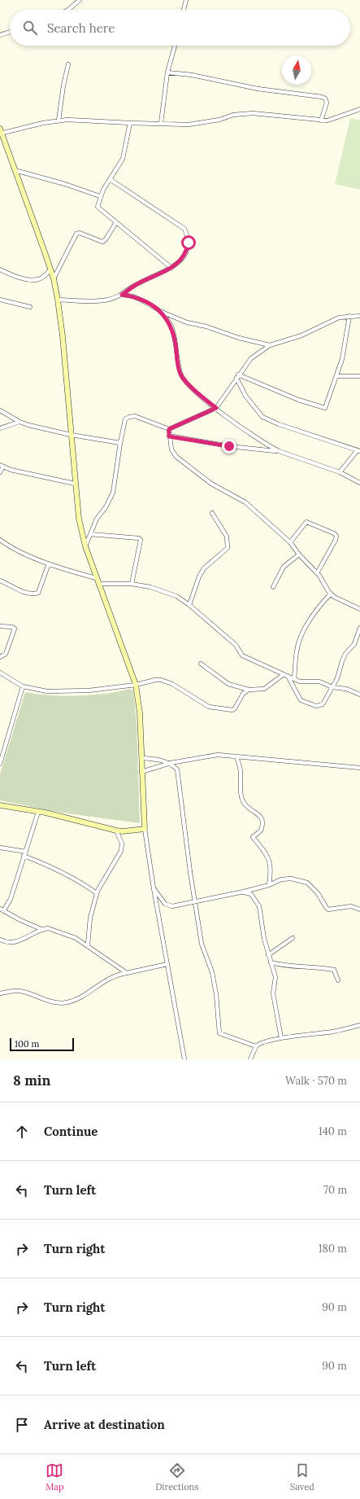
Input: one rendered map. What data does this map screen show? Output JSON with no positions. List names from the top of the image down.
{
  "scale_bar": "100 m",
  "north": "top",
  "page": {
    "search": "Search here",
    "scale": "100 m",
    "heading": ["8 min", "Walk · 570 m"],
    "list": [
      ["Continue", "140 m"],
      ["Turn left", "70 m"],
      ["Turn right", "180 m"],
      ["Turn right", "90 m"],
      ["Turn left", "90 m"],
      "Arrive at destination"
    ],
    "nav": ["Map", "Directions", "Saved"]
  }
}
